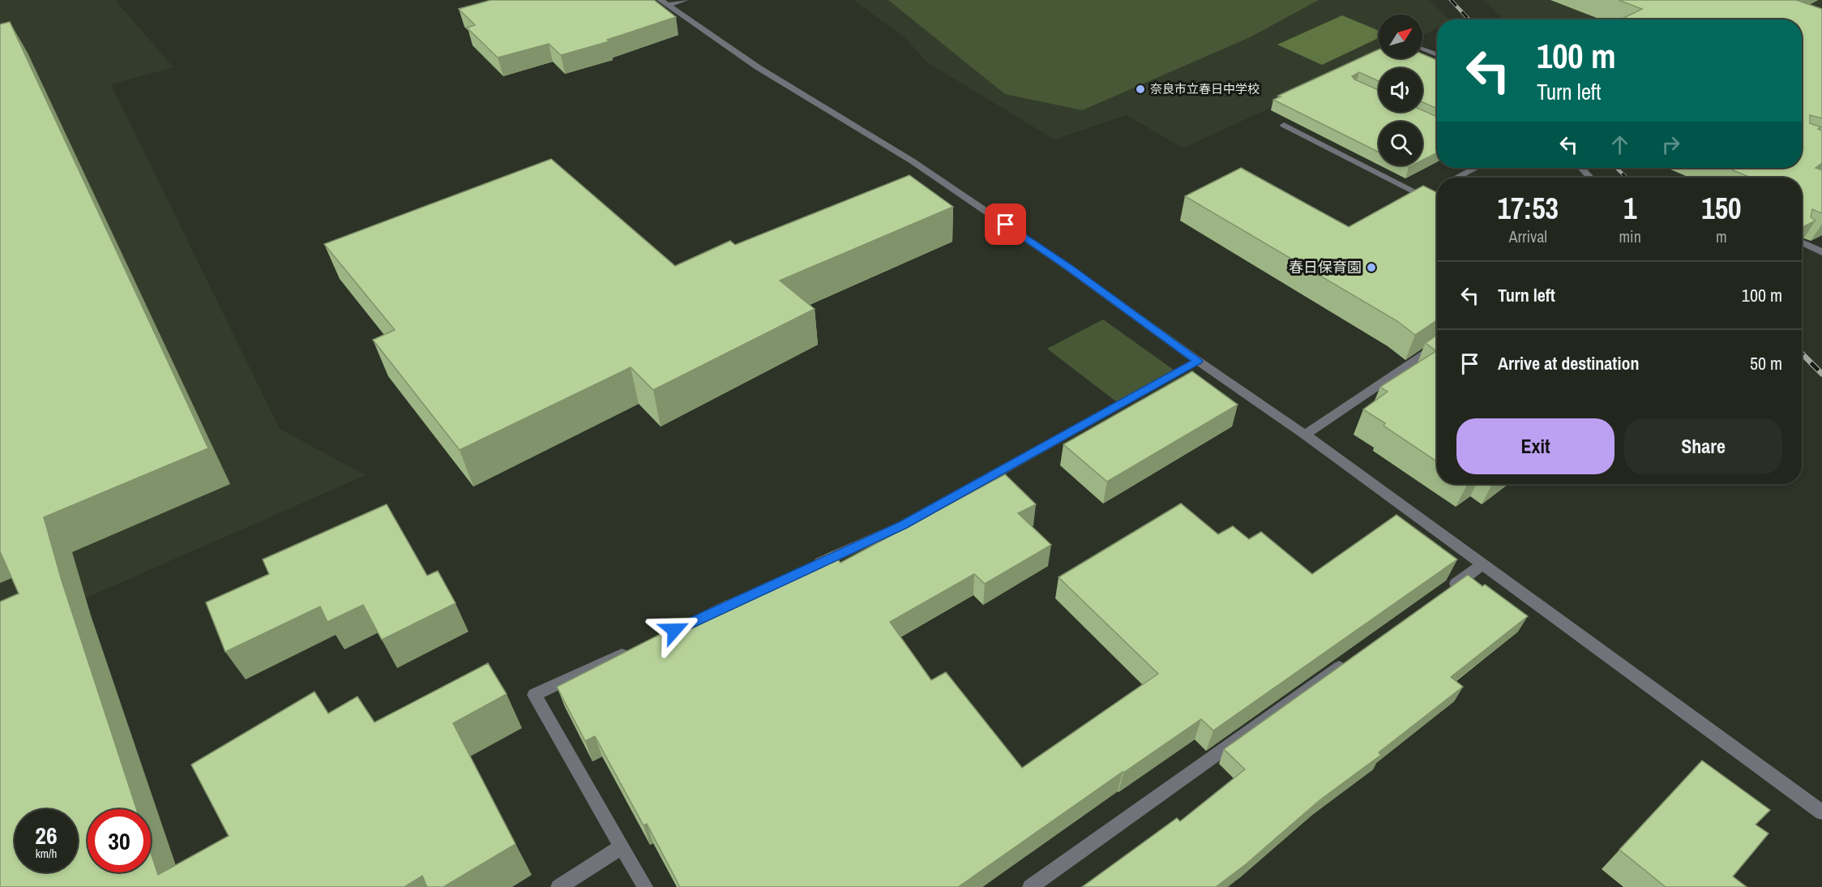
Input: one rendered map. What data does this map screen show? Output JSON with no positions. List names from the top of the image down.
{
  "places": ["奈良市立春日中学校", "春日保育園"],
  "north": "top right",
  "page": {
    "turn": ["100 m", "Turn left"],
    "eta": [
      "17:53",
      "Arrival",
      "1",
      "min",
      "150",
      "m"
    ],
    "list": [
      {
        "name": "Turn left",
        "value": "100 m"
      },
      {
        "name": "Arrive at destination",
        "value": "50 m"
      }
    ],
    "buttons": ["Exit", "Share"],
    "speed": "26 km/h",
    "limit": "30"
  }
}
